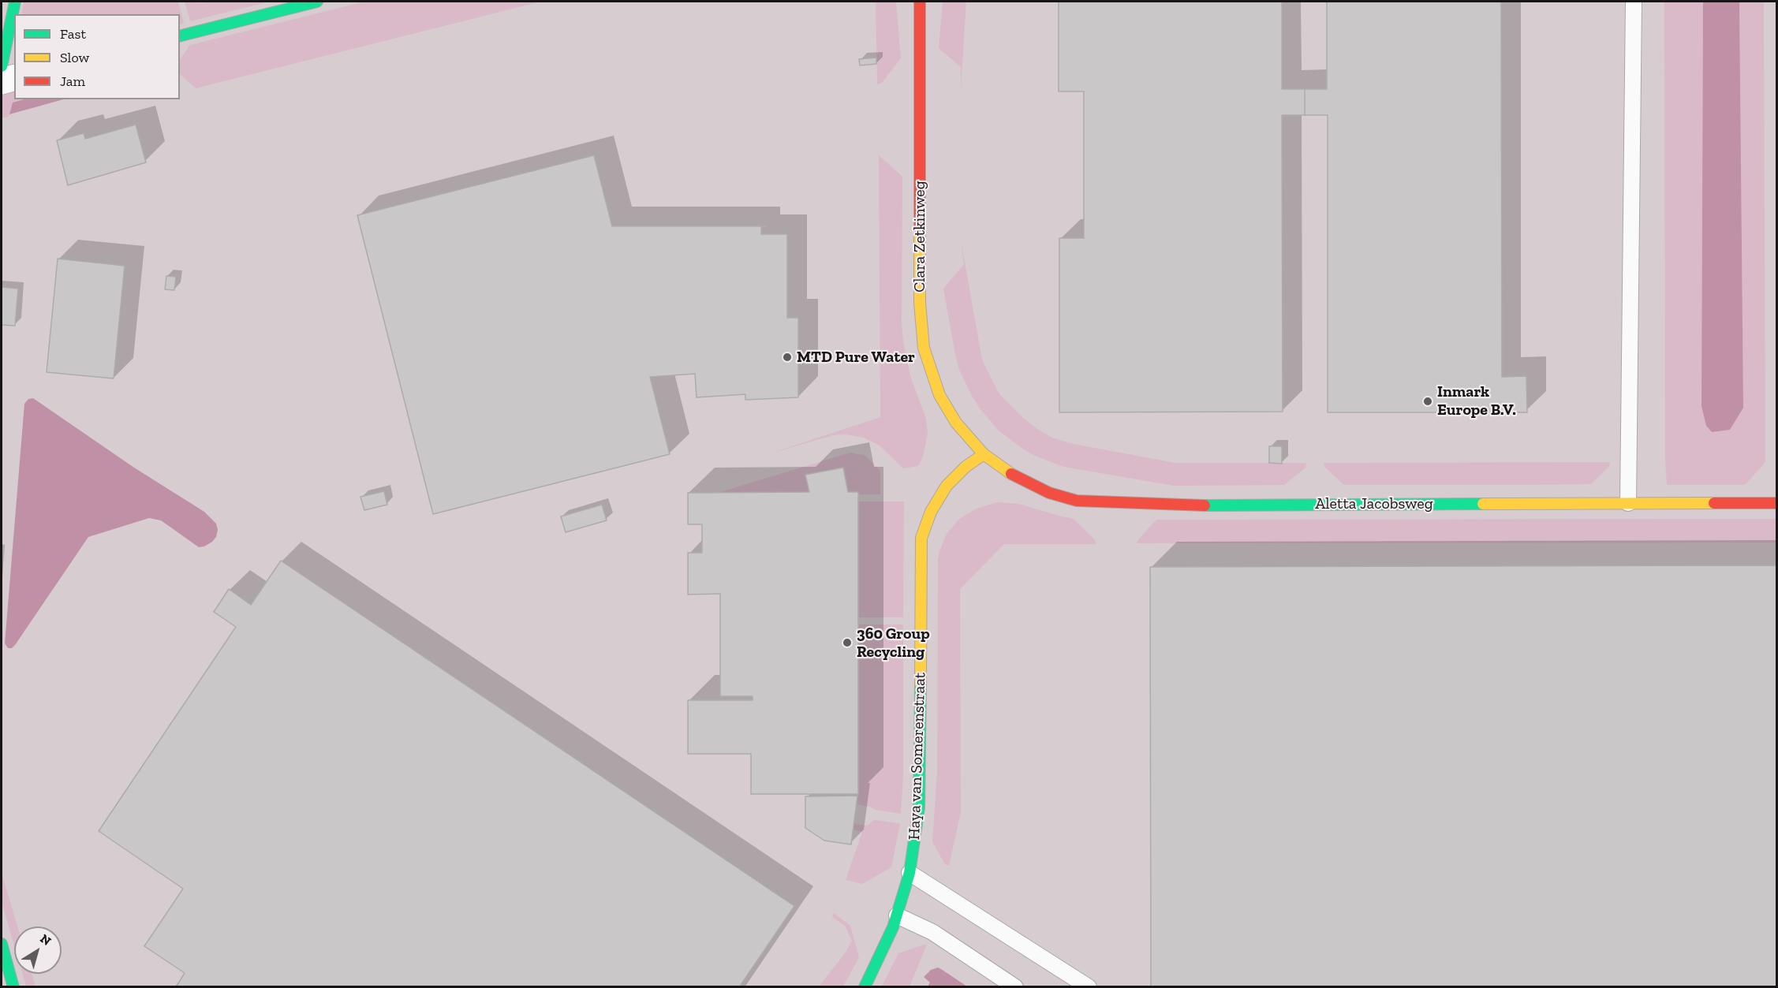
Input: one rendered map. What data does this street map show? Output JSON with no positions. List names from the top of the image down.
{
  "streets": {
    "street": ["Clara Zetkinweg", "Aletta Jacobsweg", "Haya van Somerenstraat"]
  },
  "crossings": [
    ["Clara Zetkinweg", "Aletta Jacobsweg"],
    ["Clara Zetkinweg", "Haya van Somerenstraat"],
    ["Aletta Jacobsweg", "Haya van Somerenstraat"]
  ],
  "places": ["MTD Pure Water", "Inmark Europe B.V.", "360 Group Recycling"],
  "legend": ["Fast", "Slow", "Jam"],
  "north": "top right"
}
